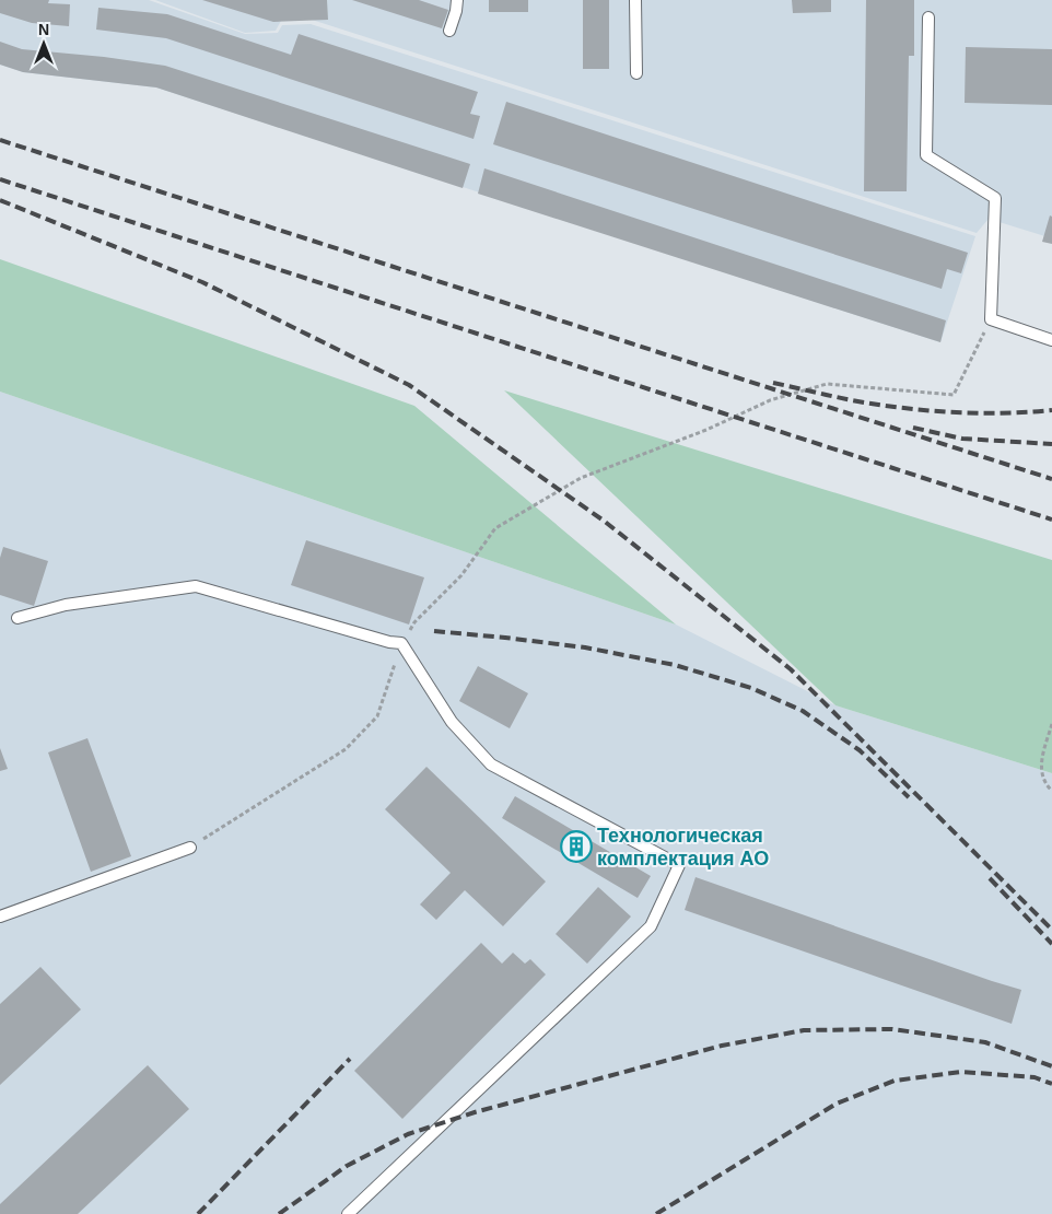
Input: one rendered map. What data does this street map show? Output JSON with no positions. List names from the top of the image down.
{
  "places": {
    "building": ["Технологическая комплектация АО"]
  },
  "north": "top"
}
